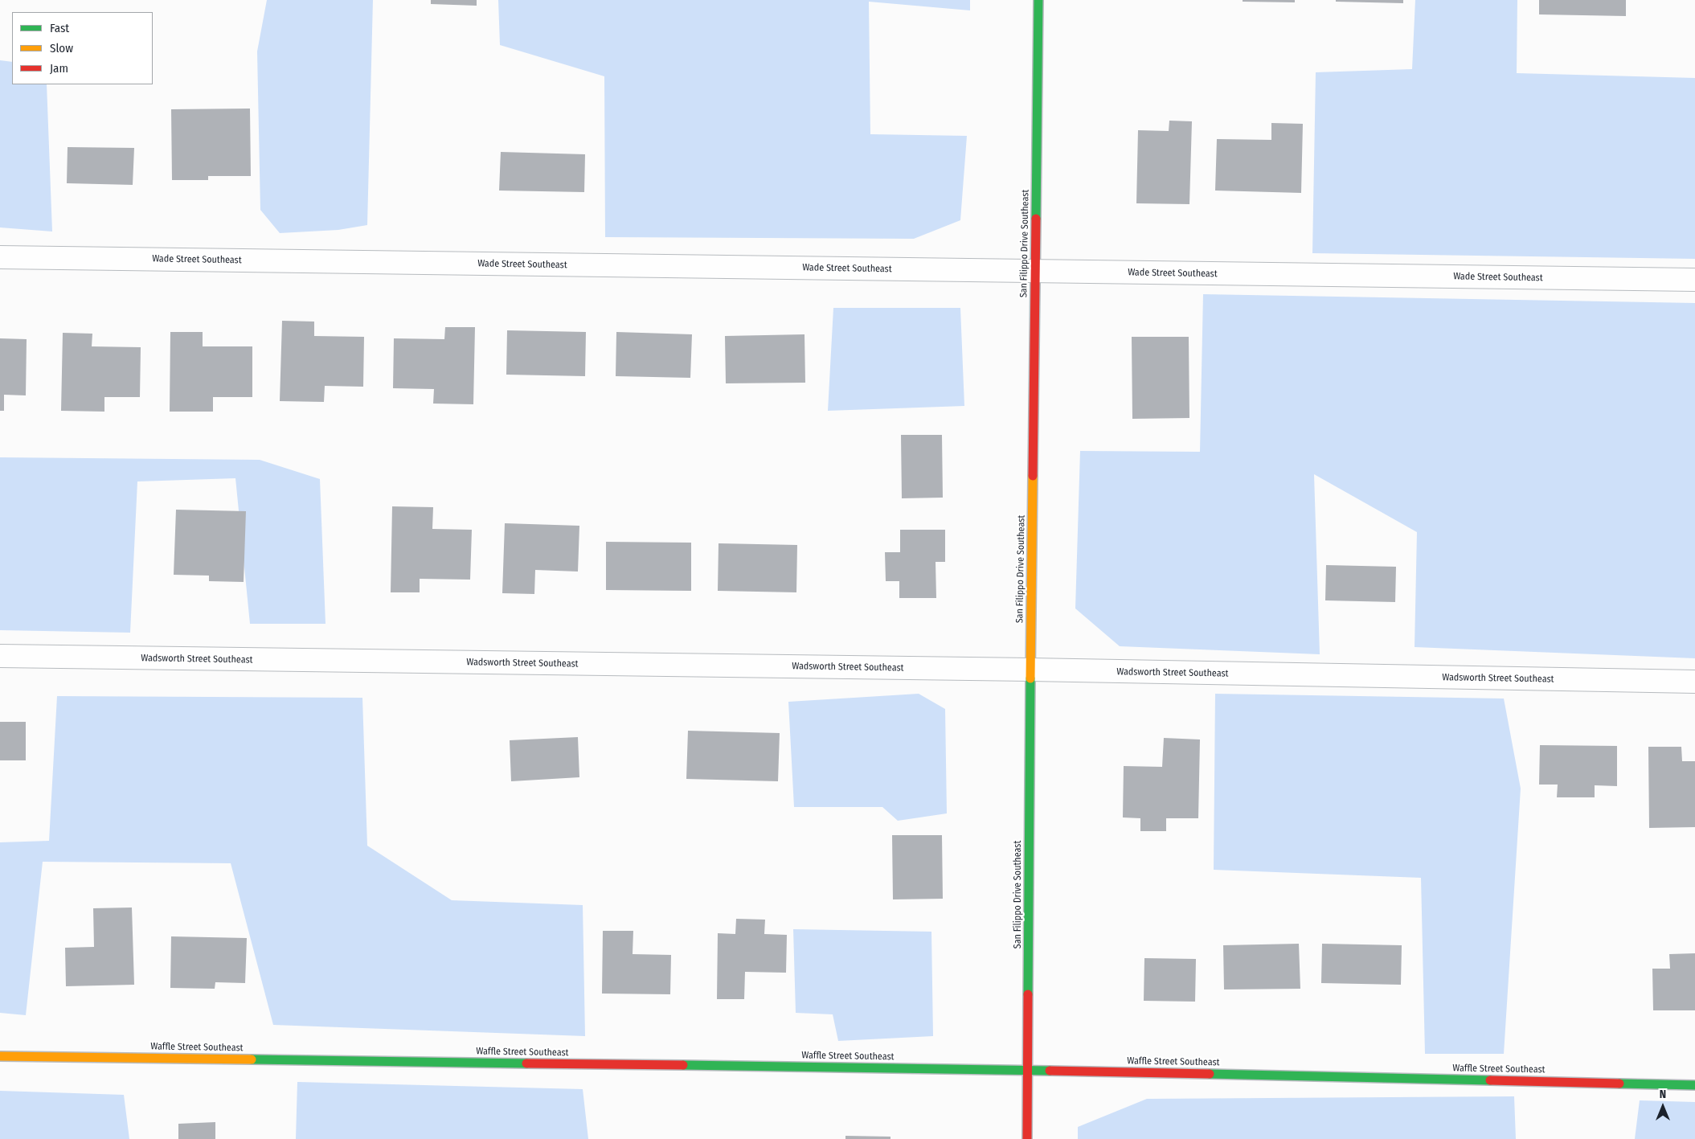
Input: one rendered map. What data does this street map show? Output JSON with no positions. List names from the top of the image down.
{
  "streets": {
    "street": [
      "San Filippo Drive Southeast",
      "Wade Street Southeast",
      "Wadsworth Street Southeast",
      "Waffle Street Southeast"
    ]
  },
  "crossings": [
    ["San Filippo Drive Southeast", "Wade Street Southeast"],
    ["San Filippo Drive Southeast", "Wadsworth Street Southeast"],
    ["San Filippo Drive Southeast", "Waffle Street Southeast"]
  ],
  "legend": ["Fast", "Slow", "Jam"],
  "north": "top"
}
